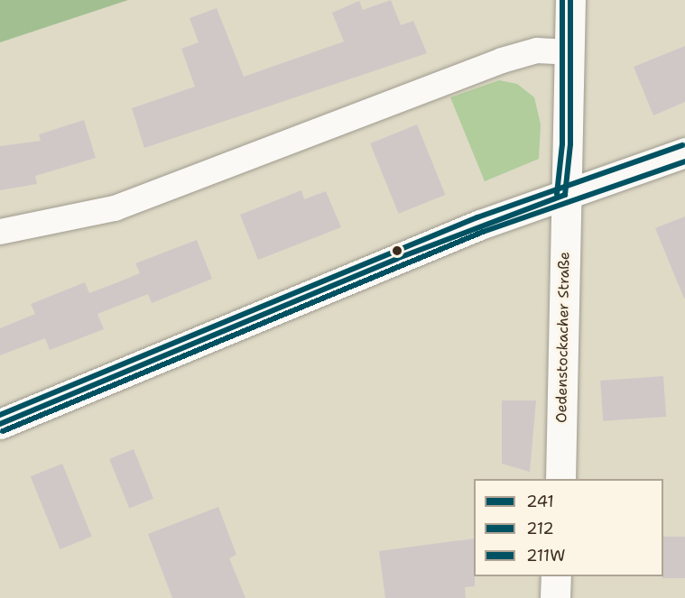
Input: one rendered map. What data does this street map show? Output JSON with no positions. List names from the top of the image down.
{
  "streets": {
    "main road": ["Oedenstockacher Straße"]
  },
  "lines": ["transit line 241", "transit line 211W", "transit line 212"],
  "legend": ["241", "212", "211W"]
}
